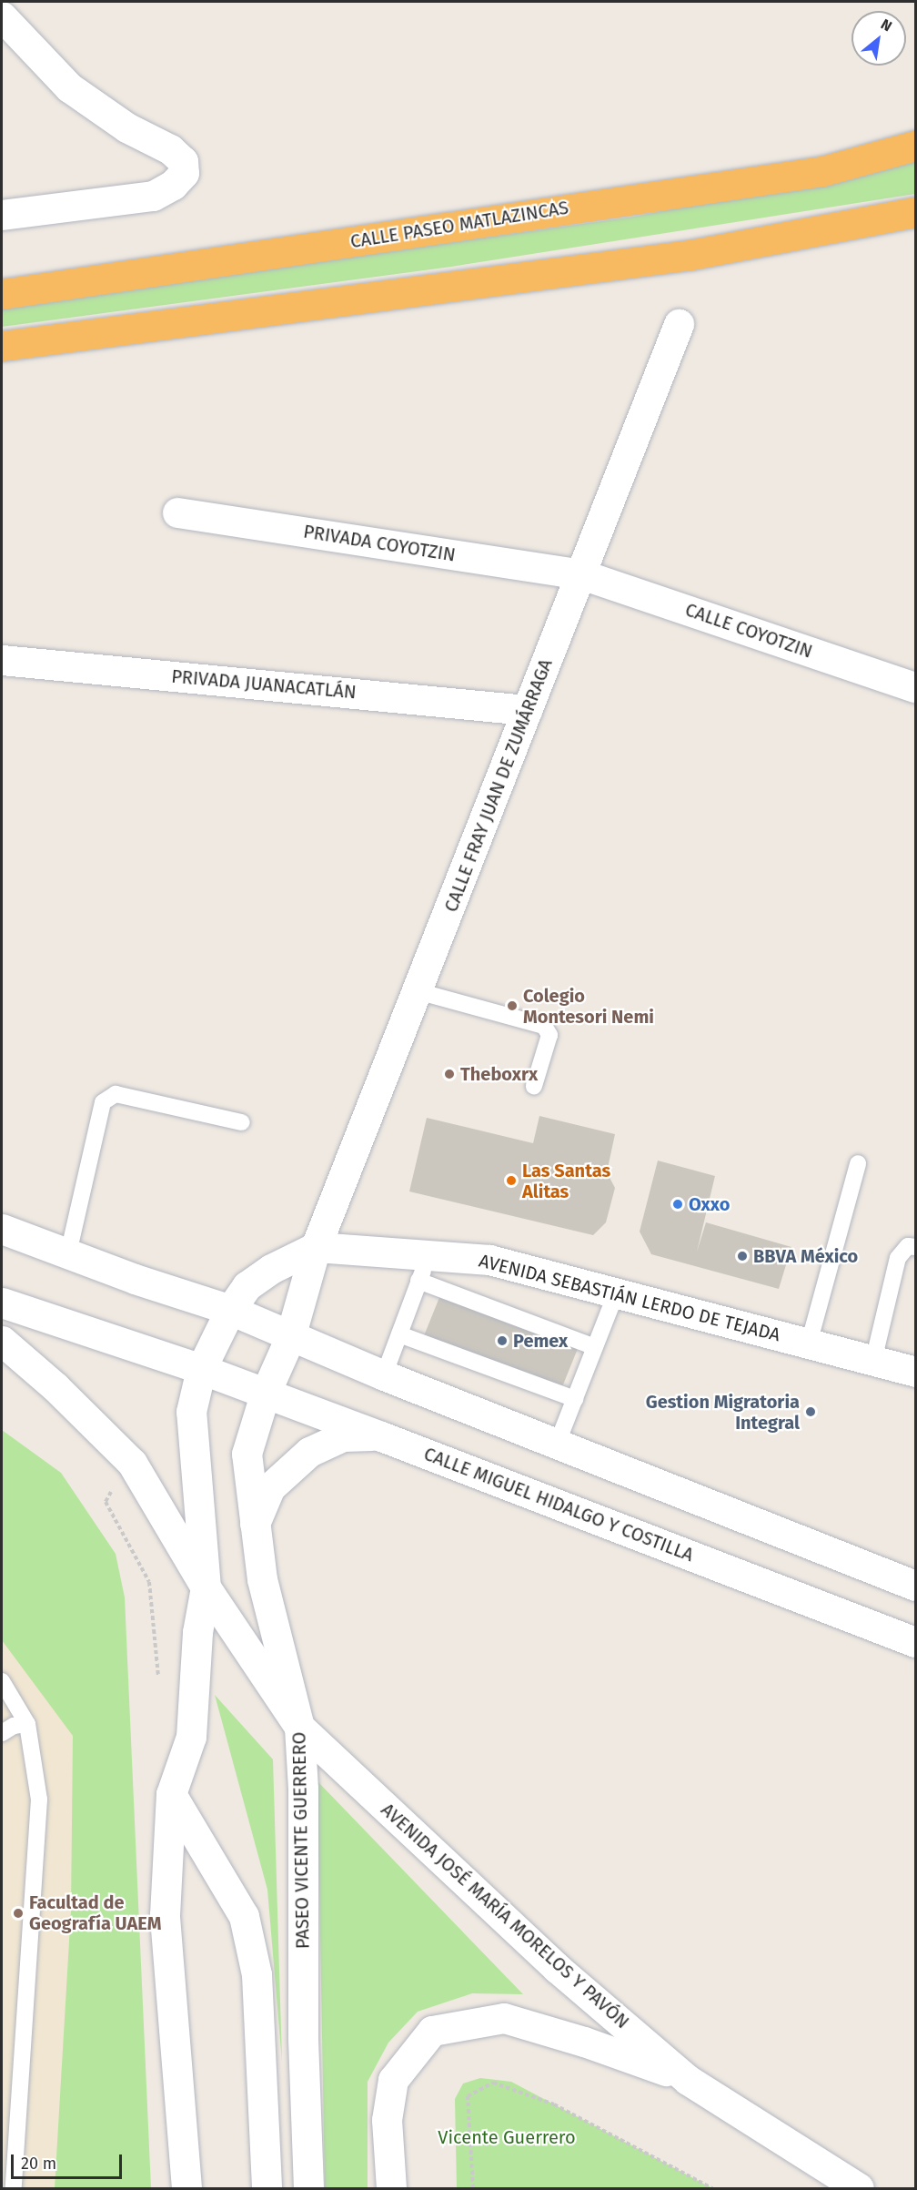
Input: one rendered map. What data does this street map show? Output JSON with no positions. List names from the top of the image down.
{
  "streets": {
    "highway": ["CALLE PASEO MATLAZINCAS"],
    "main road": [
      "PRIVADA COYOTZIN",
      "CALLE COYOTZIN",
      "PRIVADA JUANACATLÁN",
      "CALLE FRAY JUAN DE ZUMÁRRAGA",
      "AVENIDA SEBASTIÁN LERDO DE TEJADA",
      "CALLE MIGUEL HIDALGO Y COSTILLA",
      "PASEO VICENTE GUERRERO",
      "AVENIDA JOSÉ MARÍA MORELOS Y PAVÓN"
    ]
  },
  "crossings": [
    ["PRIVADA COYOTZIN", "CALLE COYOTZIN"],
    ["PRIVADA COYOTZIN", "CALLE FRAY JUAN DE ZUMÁRRAGA"],
    ["CALLE COYOTZIN", "CALLE FRAY JUAN DE ZUMÁRRAGA"],
    ["PRIVADA JUANACATLÁN", "CALLE FRAY JUAN DE ZUMÁRRAGA"],
    ["CALLE FRAY JUAN DE ZUMÁRRAGA", "AVENIDA SEBASTIÁN LERDO DE TEJADA"],
    ["CALLE FRAY JUAN DE ZUMÁRRAGA", "PASEO VICENTE GUERRERO"],
    ["AVENIDA SEBASTIÁN LERDO DE TEJADA", "PASEO VICENTE GUERRERO"],
    ["CALLE MIGUEL HIDALGO Y COSTILLA", "PASEO VICENTE GUERRERO"],
    ["PASEO VICENTE GUERRERO", "AVENIDA JOSÉ MARÍA MORELOS Y PAVÓN"]
  ],
  "parks": ["Vicente Guerrero"],
  "places": [
    "Colegio Montesori Nemi",
    "Theboxrx",
    "Las Santas Alitas",
    "Oxxo",
    "BBVA México",
    "Pemex",
    "Gestion Migratoria Integral",
    "Facultad de Geografía UAEM"
  ],
  "scale_bar": "20 m",
  "north": "top right"
}
